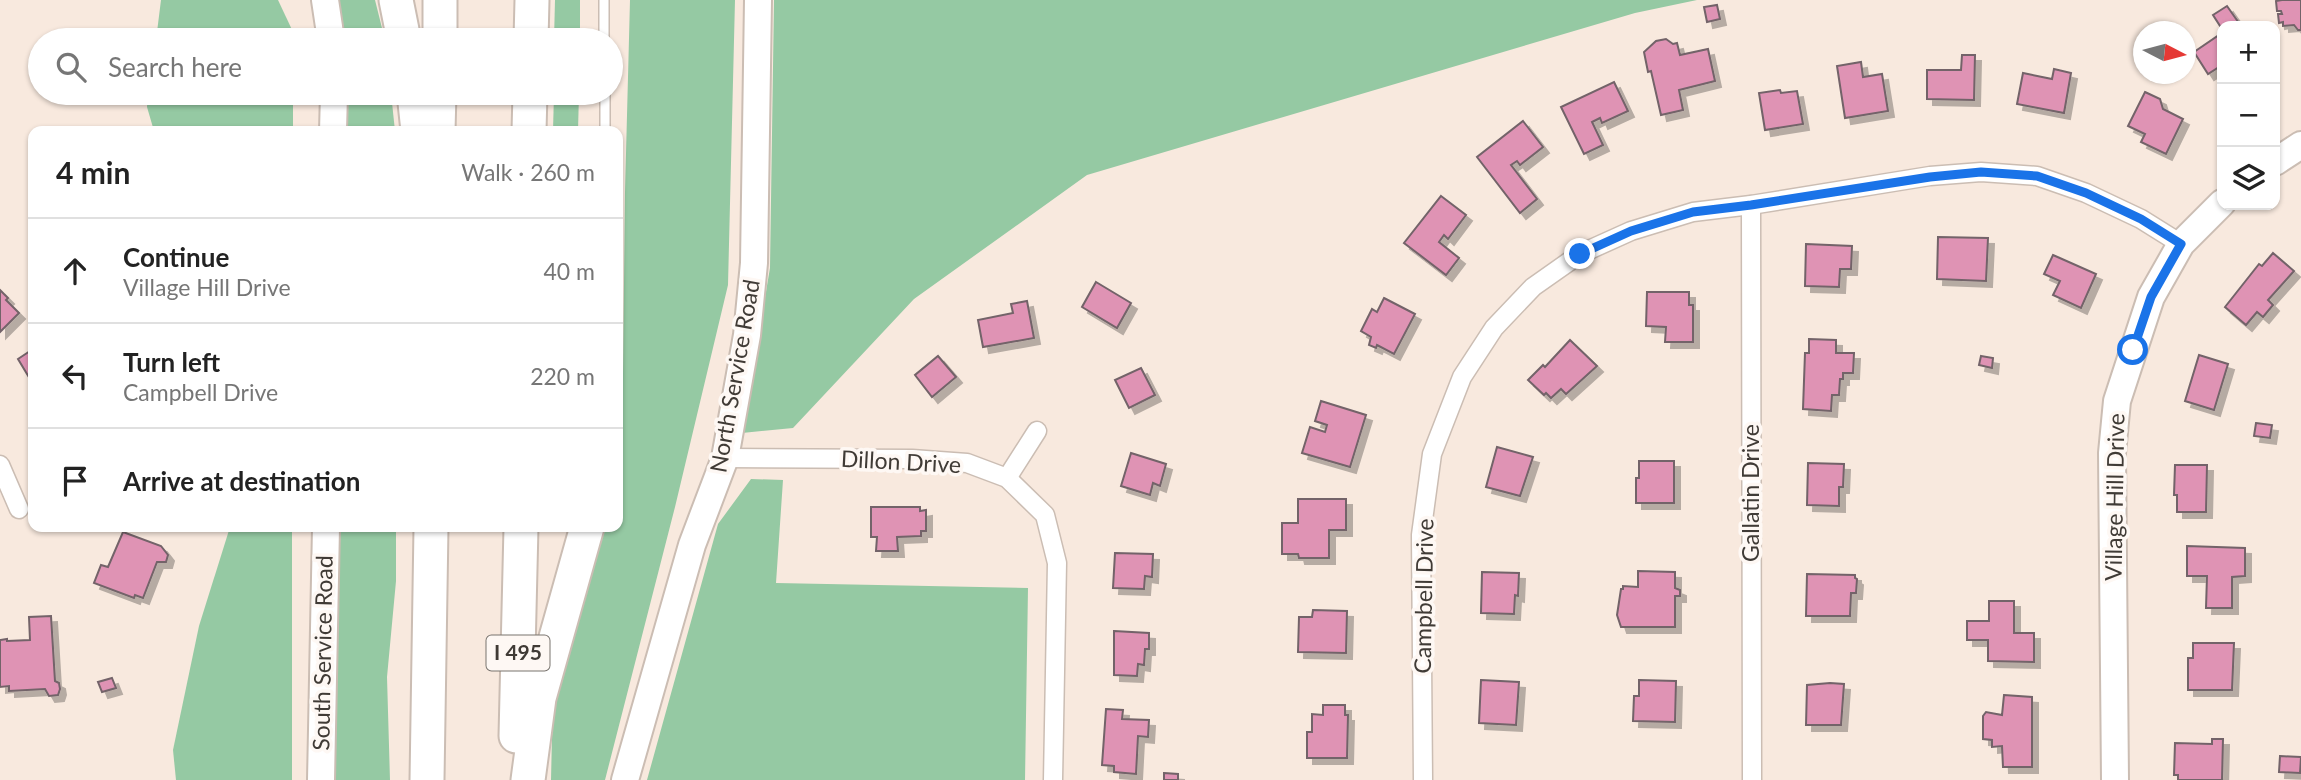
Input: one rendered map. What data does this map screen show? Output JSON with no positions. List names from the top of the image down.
{
  "streets": {
    "highway": ["I 495"],
    "main road": ["North Service Road", "Village Hill Drive", "South Service Road"],
    "street": ["Dillon Drive", "Gallatin Drive", "Campbell Drive"]
  },
  "crossings": [
    ["North Service Road", "Dillon Drive"],
    ["Gallatin Drive", "Campbell Drive"],
    ["Village Hill Drive", "Campbell Drive"]
  ],
  "north": "right",
  "page": {
    "map_buttons": ["+", "−"],
    "search": "Search here",
    "heading": ["4 min", "Walk · 260 m"],
    "list": [
      ["Continue", "Village Hill Drive", "40 m"],
      ["Turn left", "Campbell Drive", "220 m"],
      "Arrive at destination"
    ]
  }
}
